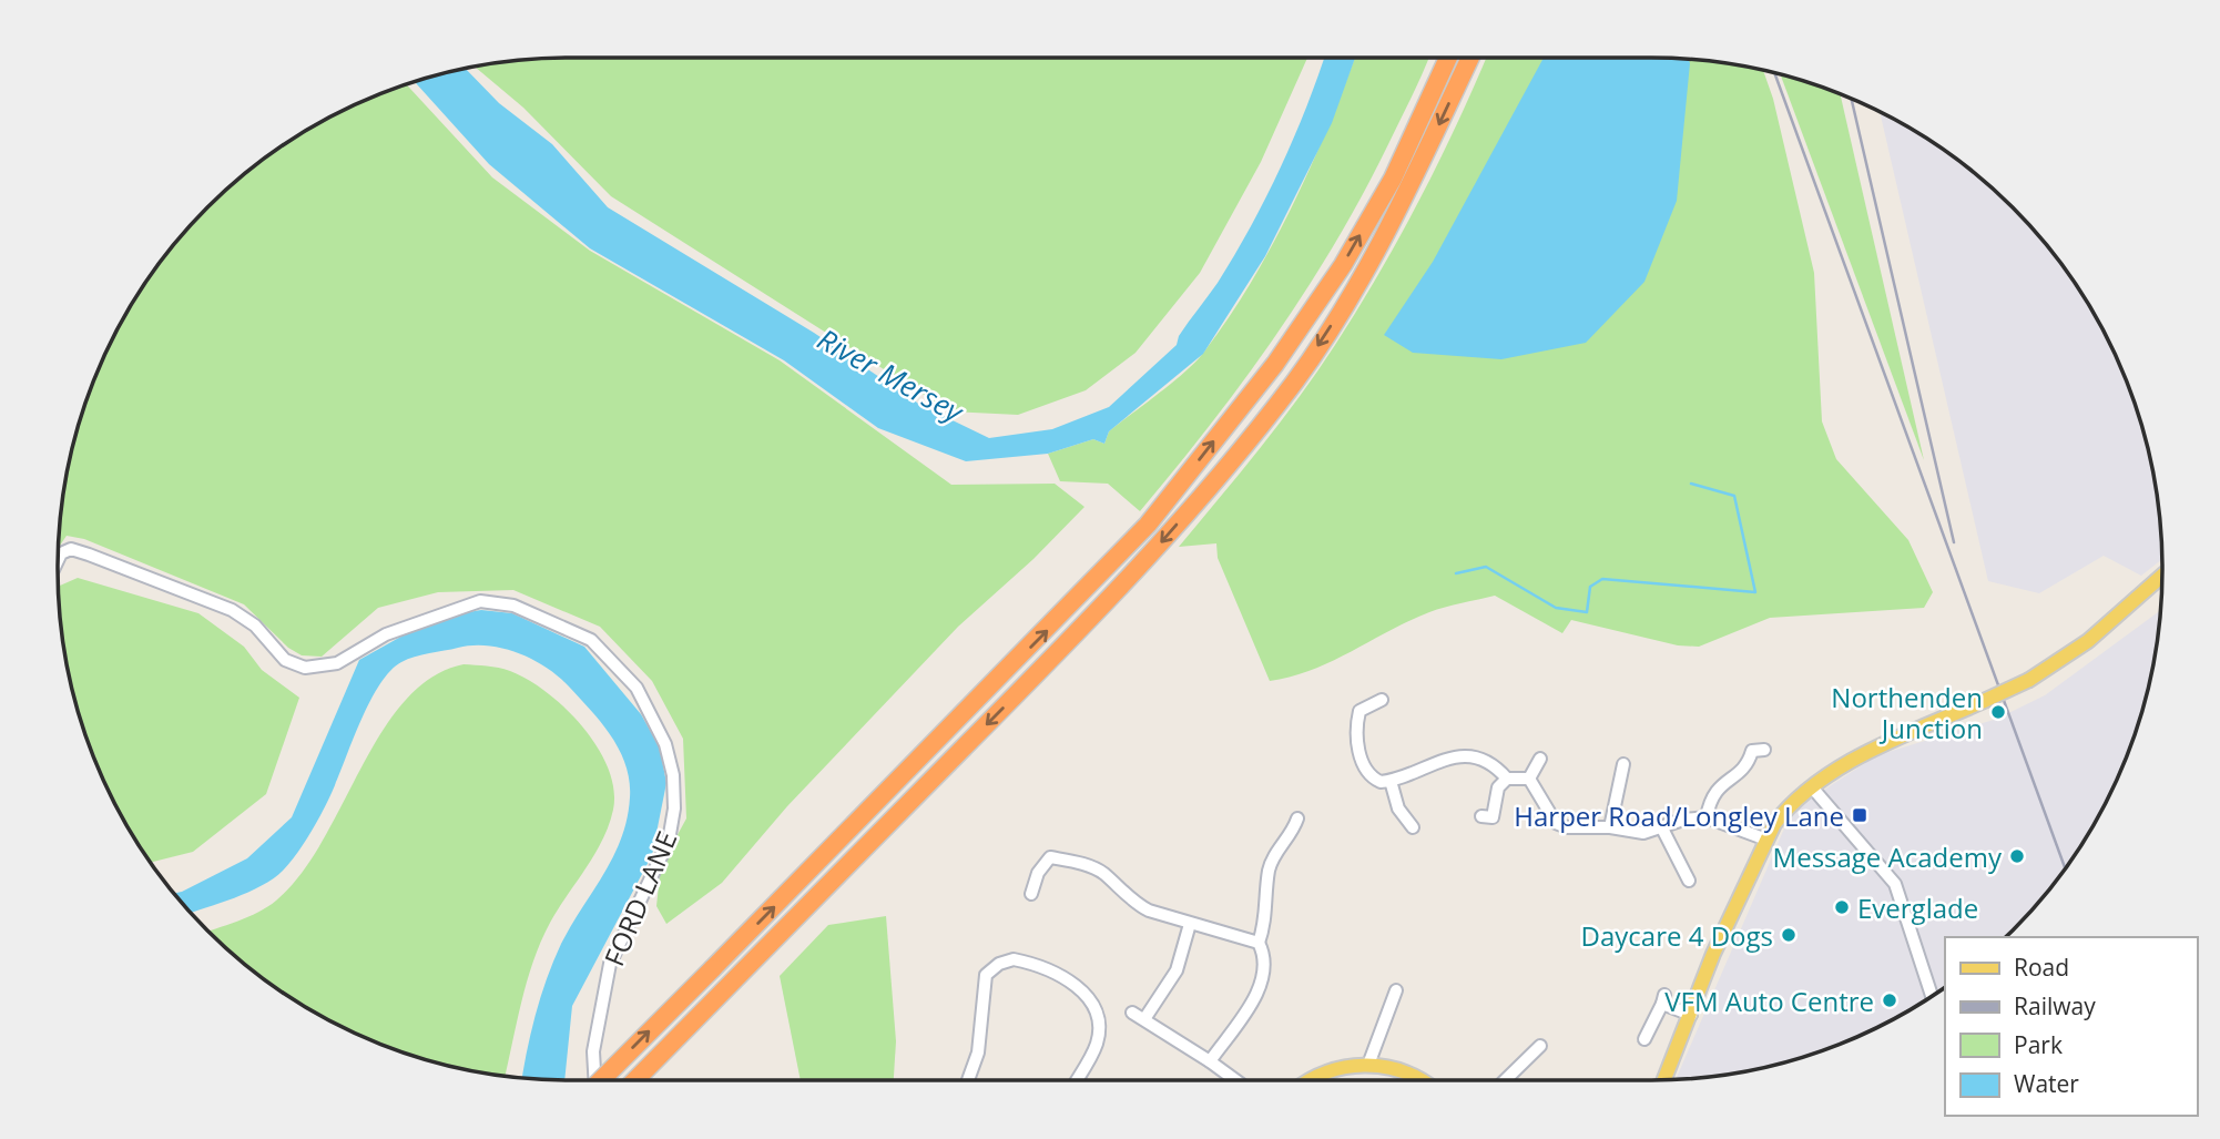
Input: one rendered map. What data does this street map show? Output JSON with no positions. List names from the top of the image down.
{
  "streets": {
    "street": ["FORD LANE"]
  },
  "water": ["River Mersey"],
  "places": {
    "other": [
      "Northenden Junction",
      "Message Academy",
      "Everglade",
      "Daycare 4 Dogs",
      "VFM Auto Centre"
    ],
    "transit": ["Harper Road/Longley Lane"]
  },
  "legend": [
    "Road",
    "Railway",
    "Park",
    "Water"
  ]
}
